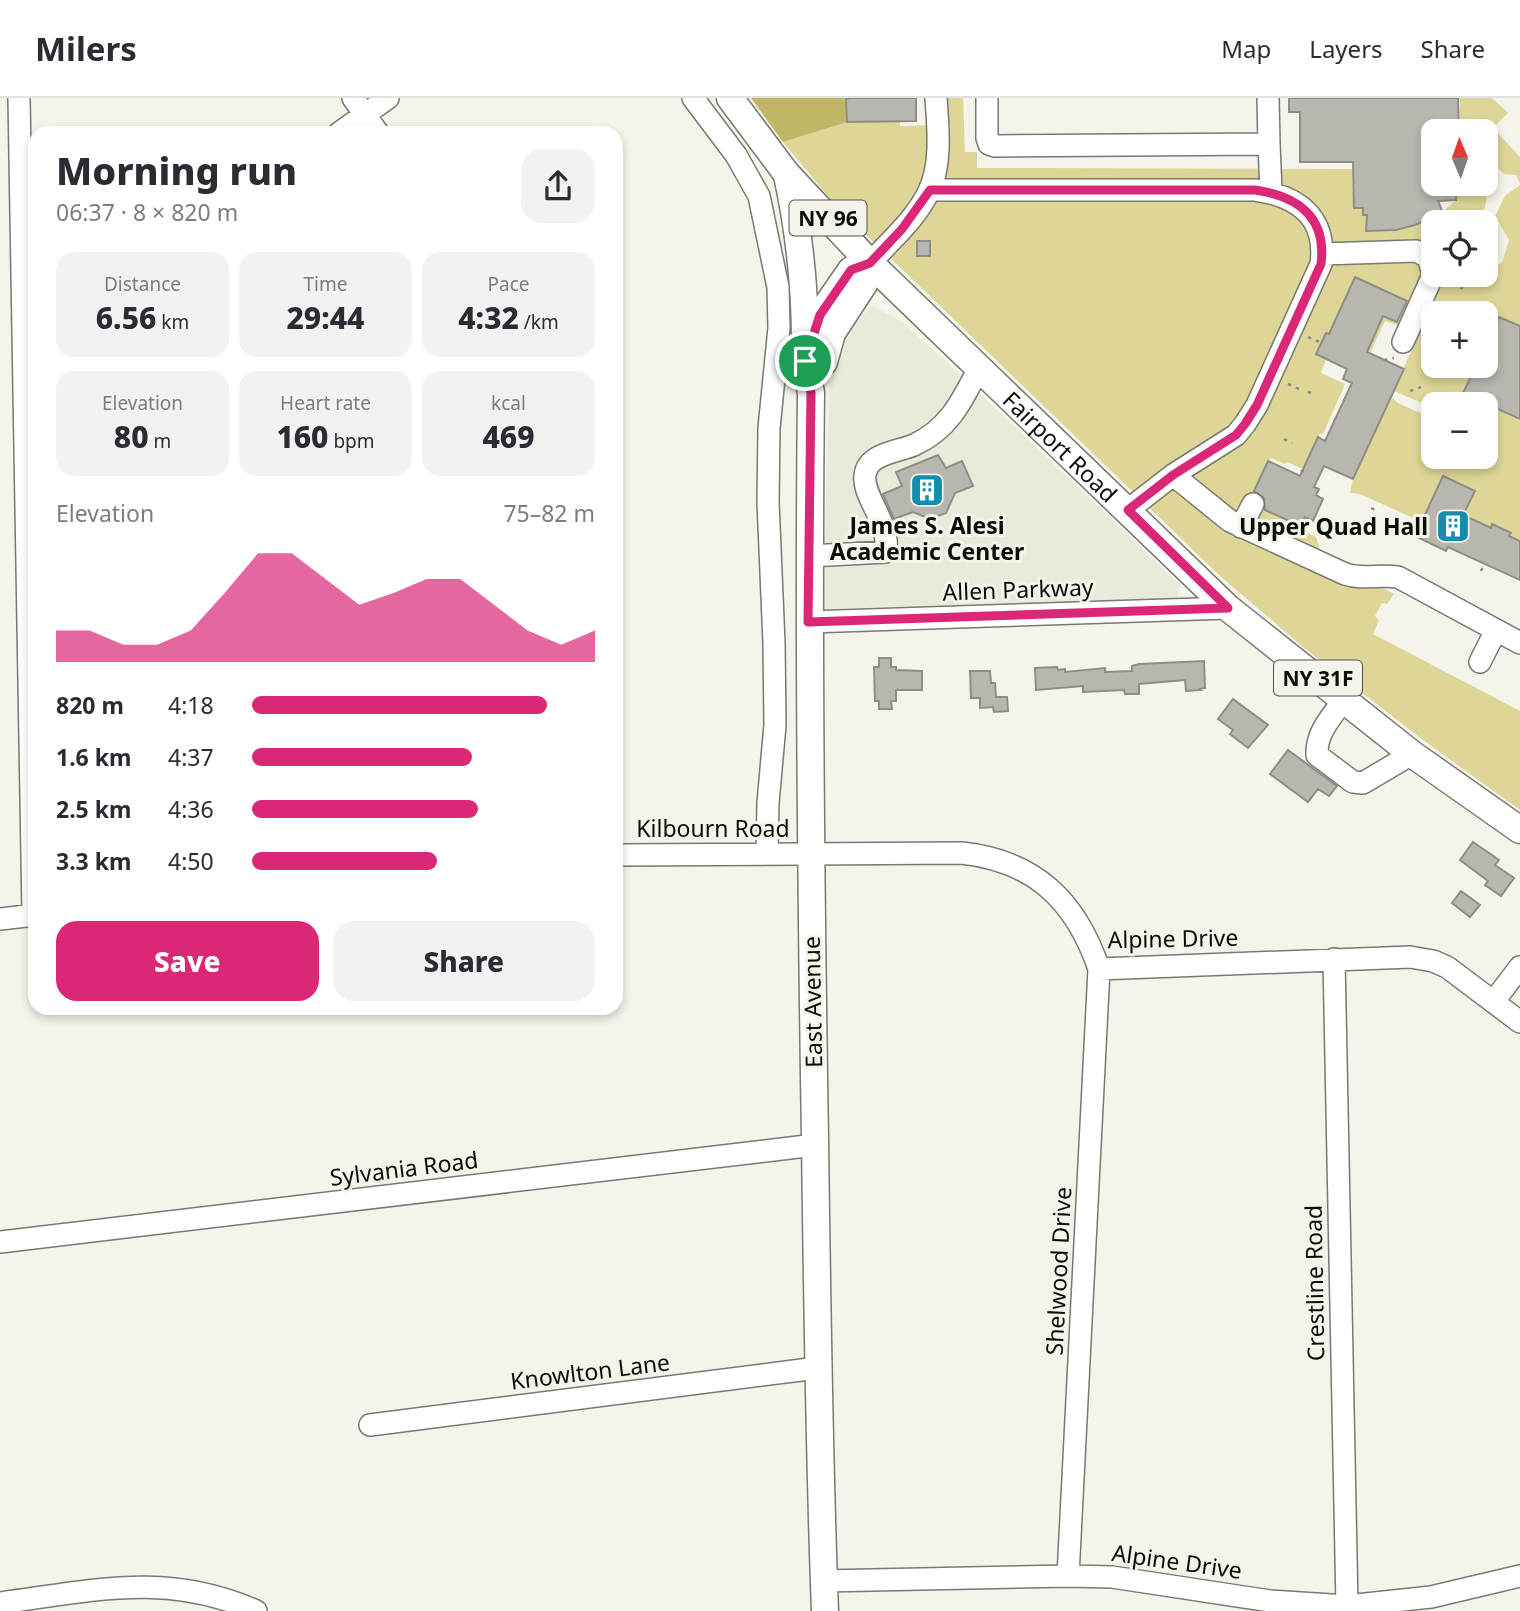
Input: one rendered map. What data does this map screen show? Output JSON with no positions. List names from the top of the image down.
{
  "streets": {
    "main road": [
      "NY 96",
      "Fairport Road",
      "NY 31F",
      "East Avenue"
    ],
    "street": [
      "Allen Parkway",
      "Kilbourn Road",
      "Alpine Drive",
      "Sylvania Road",
      "Shelwood Drive",
      "Crestline Road",
      "Knowlton Lane"
    ]
  },
  "crossings": [
    ["NY 96", "Fairport Road"],
    ["NY 96", "East Avenue"],
    ["Fairport Road", "Allen Parkway"],
    ["Fairport Road", "East Avenue"],
    ["Allen Parkway", "East Avenue"],
    ["Kilbourn Road", "Alpine Drive"],
    ["Kilbourn Road", "East Avenue"],
    ["Alpine Drive", "East Avenue"],
    ["Alpine Drive", "Shelwood Drive"],
    ["Alpine Drive", "Crestline Road"],
    ["East Avenue", "Sylvania Road"],
    ["East Avenue", "Knowlton Lane"]
  ],
  "places": {
    "building": ["James S. Alesi Academic Center", "Upper Quad Hall"]
  },
  "north": "top",
  "page": {
    "header": "Milers",
    "nav": ["Map", "Layers", "Share"],
    "map_buttons": ["+", "−"],
    "heading": ["Morning run", "06:37 · 8 × 820 m"],
    "stats": [
      ["Distance", "6.56 km"],
      ["Time", "29:44"],
      ["Pace", "4:32 /km"],
      ["Elevation", "80 m"],
      ["Heart rate", "160 bpm"],
      ["kcal", "469"]
    ],
    "chart": ["Elevation", "75–82 m"],
    "list": [
      {
        "name": "820 m",
        "note": "4:18"
      },
      {
        "name": "1.6 km",
        "note": "4:37"
      },
      {
        "name": "2.5 km",
        "note": "4:36"
      },
      {
        "name": "3.3 km",
        "note": "4:50"
      }
    ],
    "buttons": ["Save", "Share"]
  }
}
